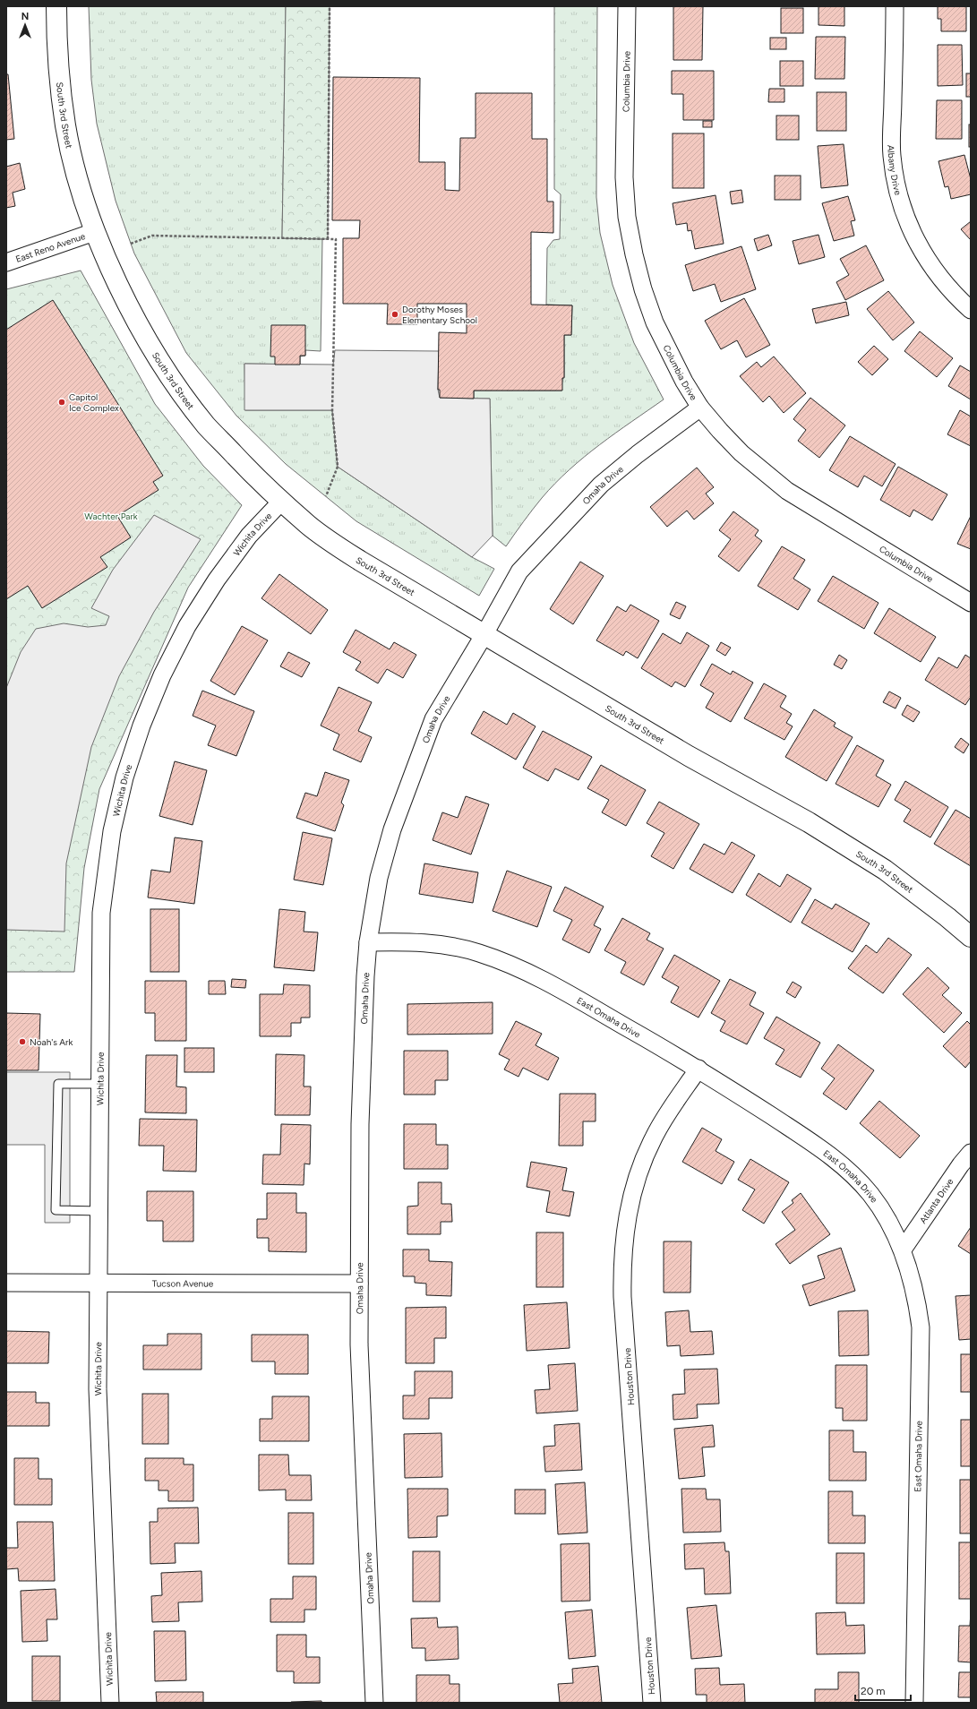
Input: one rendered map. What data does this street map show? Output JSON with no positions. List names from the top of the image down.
{
  "streets": {
    "street": [
      "Columbia Drive",
      "South 3rd Street",
      "Albany Drive",
      "East Reno Avenue",
      "Omaha Drive",
      "Wichita Drive",
      "East Omaha Drive",
      "Atlanta Drive",
      "Tucson Avenue",
      "Houston Drive"
    ]
  },
  "crossings": [
    ["Columbia Drive", "Omaha Drive"],
    ["South 3rd Street", "East Reno Avenue"],
    ["South 3rd Street", "Omaha Drive"],
    ["South 3rd Street", "Wichita Drive"],
    ["Omaha Drive", "East Omaha Drive"],
    ["Omaha Drive", "Tucson Avenue"],
    ["Wichita Drive", "Tucson Avenue"],
    ["East Omaha Drive", "Atlanta Drive"],
    ["East Omaha Drive", "Houston Drive"]
  ],
  "parks": ["Wachter Park"],
  "places": ["Dorothy Moses Elementary School", "Capitol Ice Complex", "Noah's Ark"],
  "scale_bar": "20 m",
  "north": "top"
}
